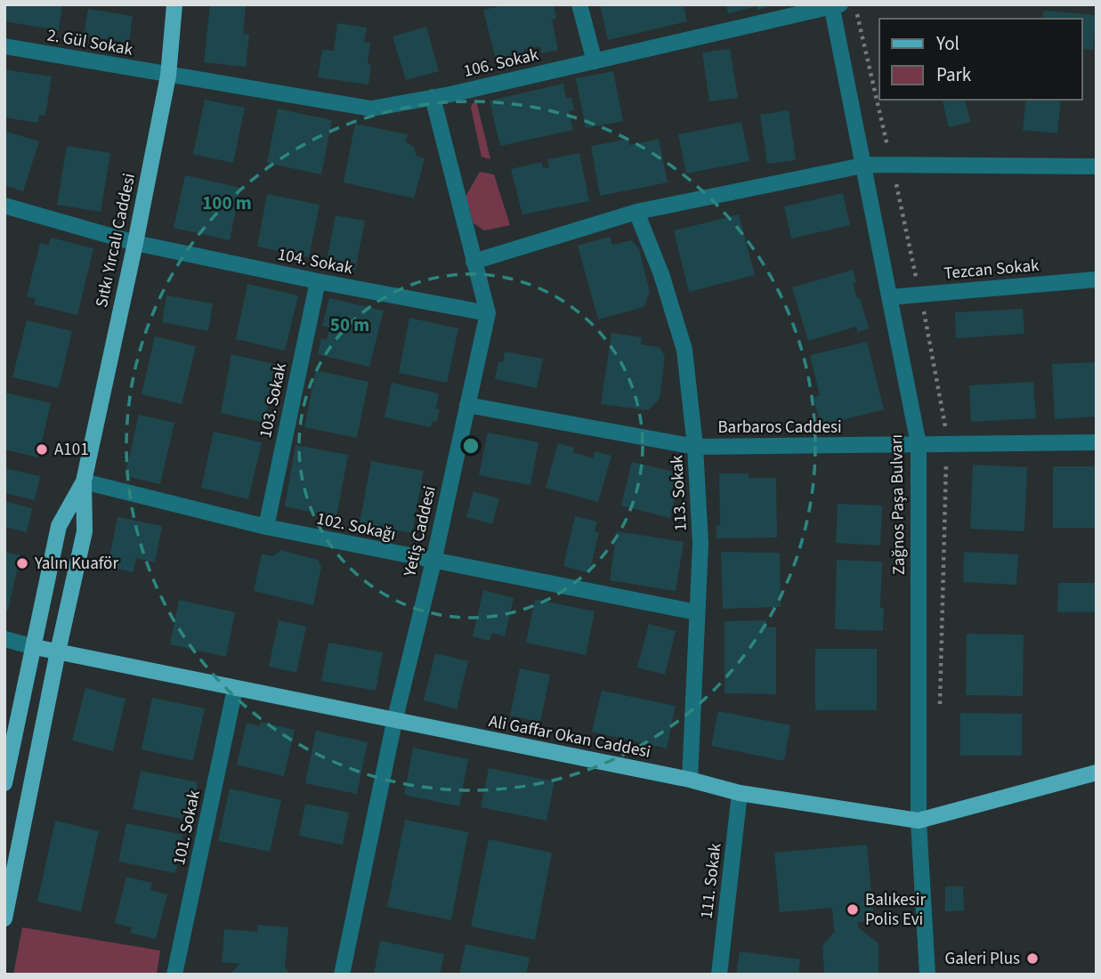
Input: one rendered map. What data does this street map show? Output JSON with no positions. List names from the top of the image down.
{
  "streets": {
    "main road": ["Sıtkı Yırcalı Caddesi", "Ali Gaffar Okan Caddesi"],
    "street": [
      "2. Gül Sokak",
      "106. Sokak",
      "104. Sokak",
      "Tezcan Sokak",
      "103. Sokak",
      "Barbaros Caddesi",
      "113. Sokak",
      "Zağnos Paşa Bulvarı",
      "102. Sokağı",
      "Yetiş Caddesi",
      "101. Sokak",
      "111. Sokak"
    ]
  },
  "crossings": [
    ["2. Gül Sokak", "106. Sokak"],
    ["2. Gül Sokak", "Sıtkı Yırcalı Caddesi"],
    ["106. Sokak", "Sıtkı Yırcalı Caddesi"],
    ["106. Sokak", "Zağnos Paşa Bulvarı"],
    ["106. Sokak", "Yetiş Caddesi"],
    ["Sıtkı Yırcalı Caddesi", "104. Sokak"],
    ["Sıtkı Yırcalı Caddesi", "102. Sokağı"],
    ["Sıtkı Yırcalı Caddesi", "Ali Gaffar Okan Caddesi"],
    ["104. Sokak", "103. Sokak"],
    ["104. Sokak", "Yetiş Caddesi"],
    ["Tezcan Sokak", "Zağnos Paşa Bulvarı"],
    ["103. Sokak", "102. Sokağı"],
    ["Barbaros Caddesi", "113. Sokak"],
    ["Barbaros Caddesi", "Zağnos Paşa Bulvarı"],
    ["Barbaros Caddesi", "Yetiş Caddesi"],
    ["113. Sokak", "102. Sokağı"],
    ["113. Sokak", "Ali Gaffar Okan Caddesi"],
    ["Zağnos Paşa Bulvarı", "Ali Gaffar Okan Caddesi"],
    ["102. Sokağı", "Yetiş Caddesi"],
    ["Yetiş Caddesi", "Ali Gaffar Okan Caddesi"],
    ["Ali Gaffar Okan Caddesi", "101. Sokak"],
    ["Ali Gaffar Okan Caddesi", "111. Sokak"]
  ],
  "places": [
    "A101",
    "Yalın Kuaför",
    "Balıkesir Polis Evi",
    "Galeri Plus"
  ],
  "legend": ["Yol", "Park"],
  "rings": ["100 m", "50 m"]
}
